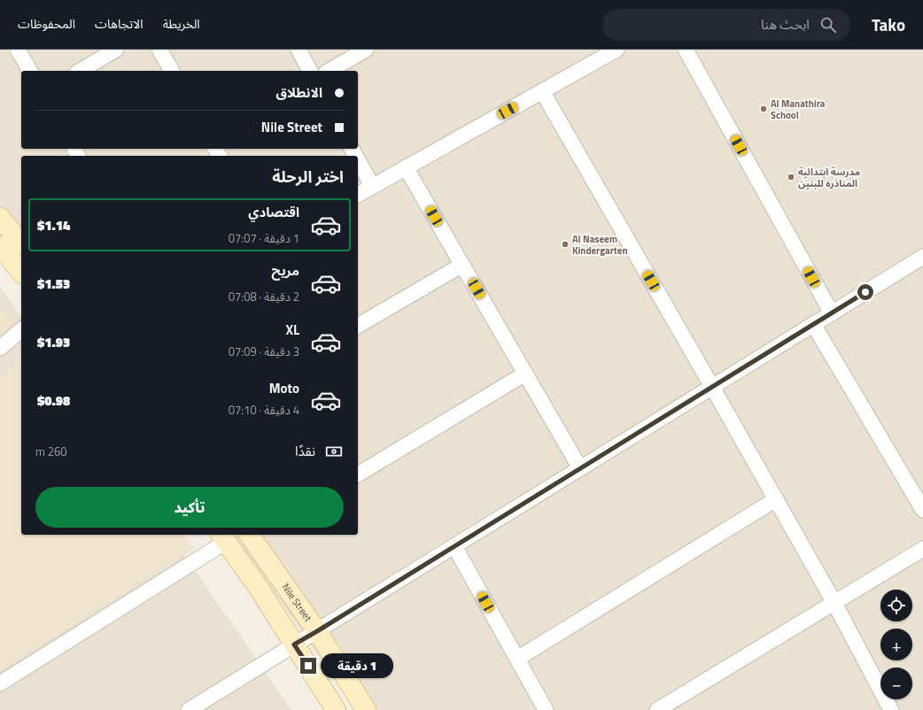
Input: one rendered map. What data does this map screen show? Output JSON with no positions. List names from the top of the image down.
{
  "streets": {
    "main road": ["Nile Street"]
  },
  "places": ["Al Manathira School", "مدرسة ابتدائية المناذره للبنين", "Al Naseem Kindergarten"],
  "page": {
    "header": "Tako",
    "search": "ابحث هنا",
    "nav": ["الخريطة", "الاتجاهات", "المحفوظات"],
    "banner": ["الانطلاق", "Nile Street"],
    "heading": "اختر الرحلة",
    "list": [
      {
        "name": "اقتصادي",
        "note": "1 دقيقة · 07:07",
        "value": "$1.14"
      },
      {
        "name": "مريح",
        "note": "2 دقيقة · 07:08",
        "value": "$1.53"
      },
      {
        "name": "XL",
        "note": "3 دقيقة · 07:09",
        "value": "$1.93"
      },
      {
        "name": "Moto",
        "note": "4 دقيقة · 07:10",
        "value": "$0.98"
      }
    ],
    "pay": ["نقدًا", "260 m"],
    "buttons": "تأكيد",
    "map_buttons": ["+", "−"],
    "bubble": "1 دقيقة"
  }
}
